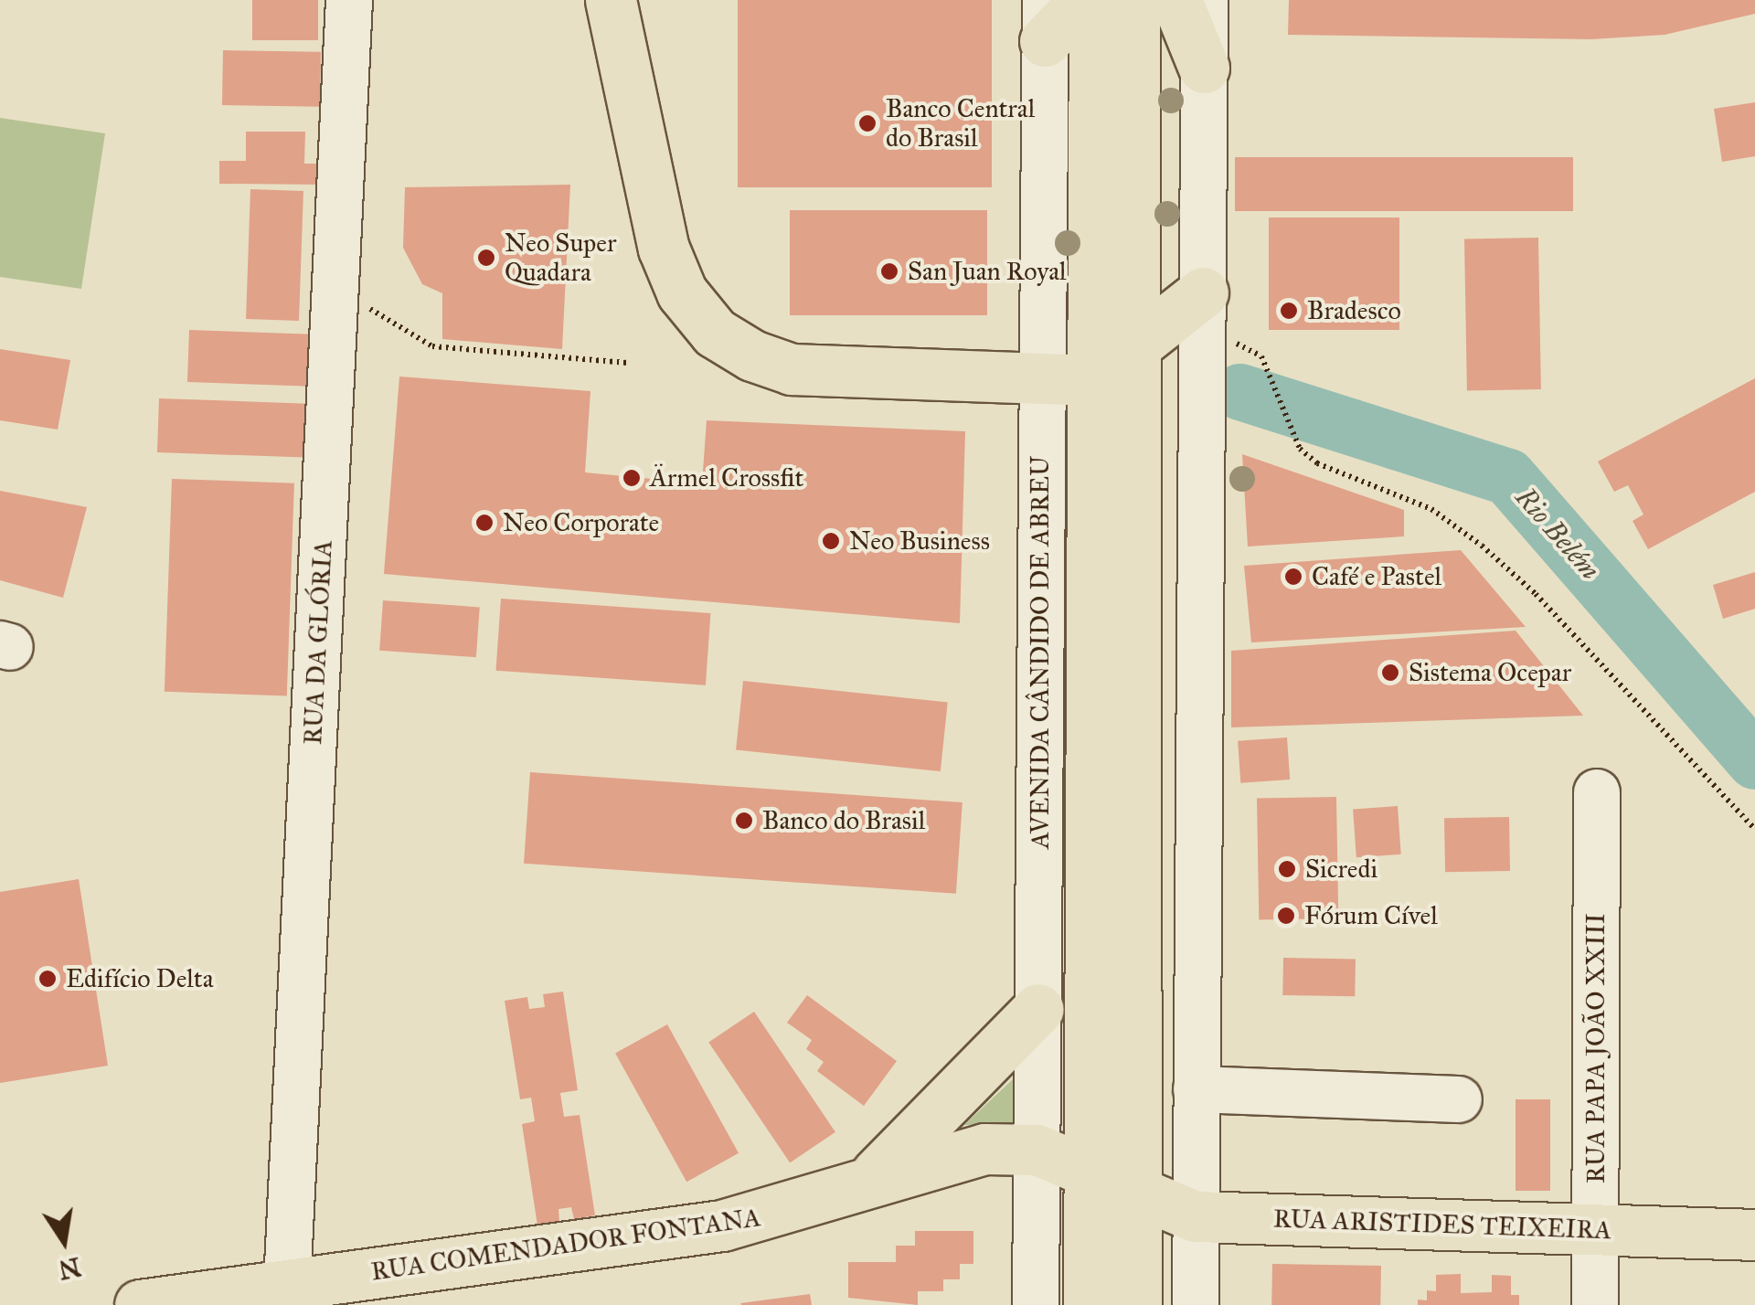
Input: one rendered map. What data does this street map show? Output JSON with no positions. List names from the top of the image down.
{
  "streets": {
    "main road": ["AVENIDA CÂNDIDO DE ABREU", "RUA ARISTIDES TEIXEIRA", "RUA COMENDADOR FONTANA"],
    "street": ["RUA DA GLÓRIA", "RUA PAPA JOÃO XXIII"]
  },
  "crossings": [
    ["RUA DA GLÓRIA", "RUA COMENDADOR FONTANA"],
    ["AVENIDA CÂNDIDO DE ABREU", "RUA COMENDADOR FONTANA"],
    ["RUA PAPA JOÃO XXIII", "RUA ARISTIDES TEIXEIRA"],
    ["RUA ARISTIDES TEIXEIRA", "RUA COMENDADOR FONTANA"]
  ],
  "water": ["Rio Belém"],
  "places": [
    "Banco Central do Brasil",
    "Neo Super Quadara",
    "San Juan Royal",
    "Bradesco",
    "Ärmel Crossfit",
    "Neo Corporate",
    "Neo Business",
    "Café e Pastel",
    "Sistema Ocepar",
    "Banco do Brasil",
    "Sicredi",
    "Fórum Cível",
    "Edifício Delta"
  ],
  "north": "bottom"
}
